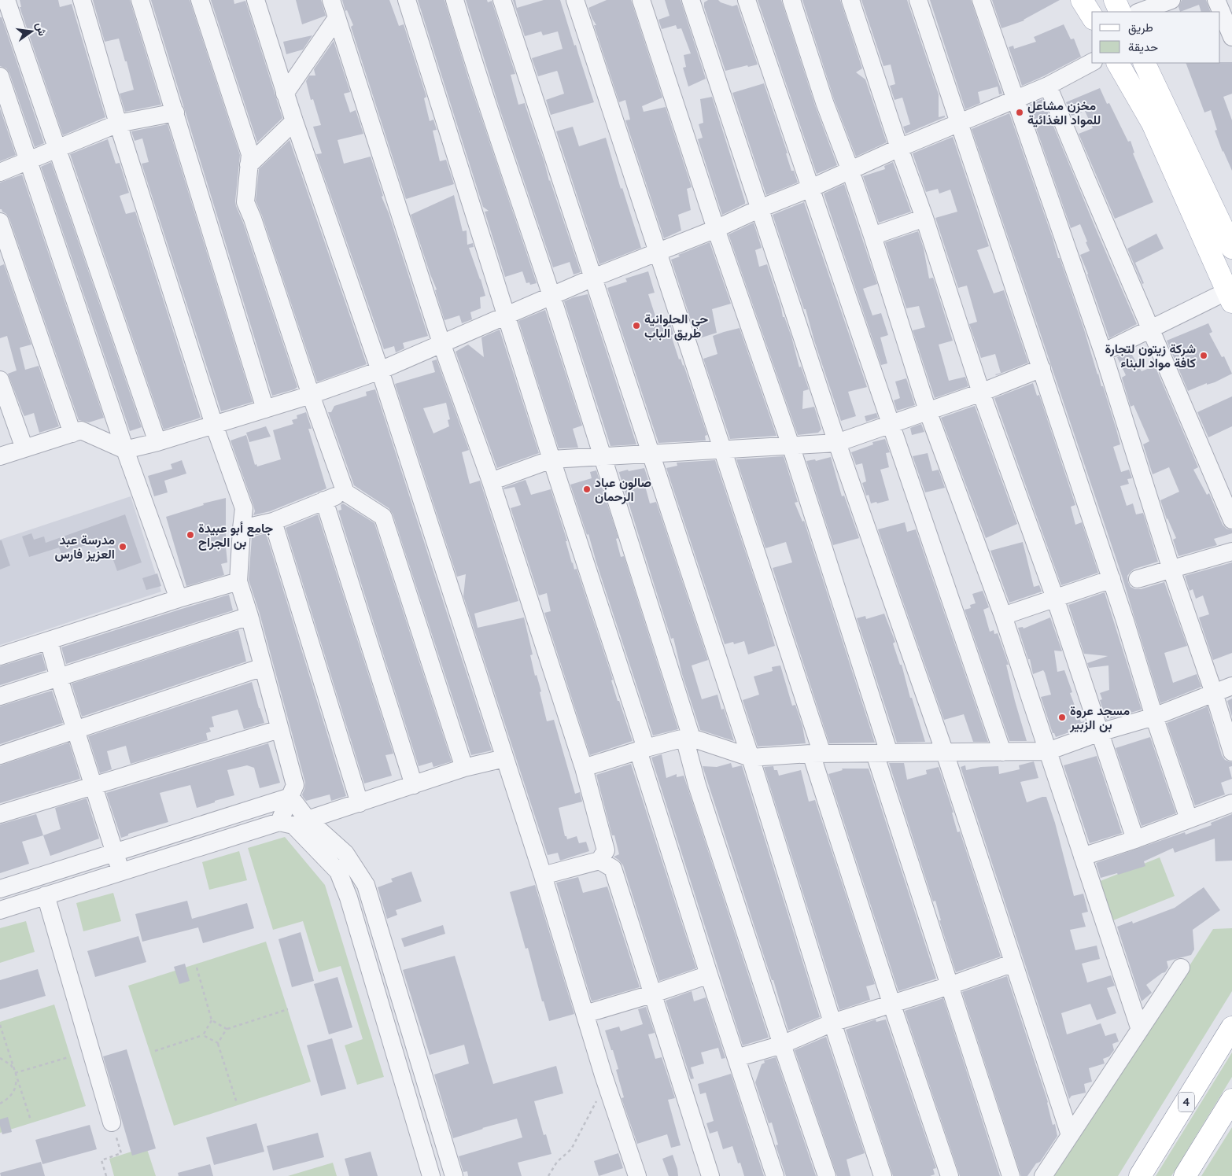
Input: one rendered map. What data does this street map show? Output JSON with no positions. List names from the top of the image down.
{
  "streets": {
    "main road": ["4"]
  },
  "places": [
    "مخزن مشاعل للمواد الغذائية",
    "حي الحلوانية طريق الباب",
    "شركة زيتون لتجارة كافة مواد البناء",
    "صالون عباد الرحمان",
    "جامع أبو عبيدة بن الجراح",
    "مدرسة عبد العزيز فارس",
    "مسجد عروة بن الزبير"
  ],
  "legend": ["طريق", "حديقة"],
  "north": "right"
}
